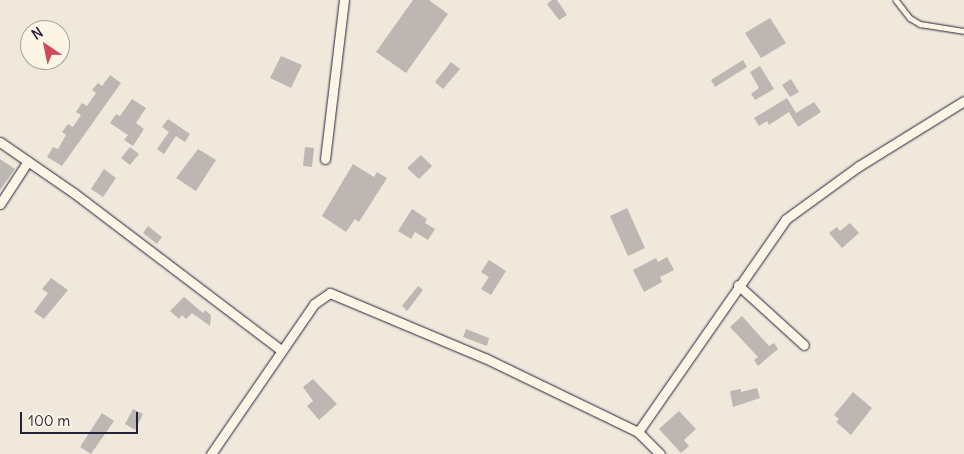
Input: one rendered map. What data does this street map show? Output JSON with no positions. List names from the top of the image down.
{
  "scale_bar": "100 m",
  "north": "top left"
}
